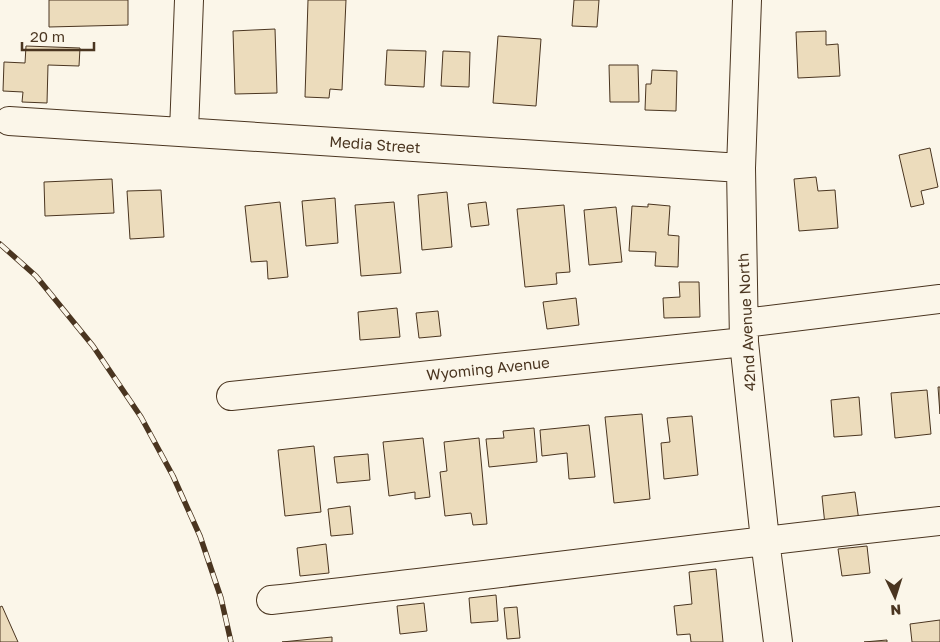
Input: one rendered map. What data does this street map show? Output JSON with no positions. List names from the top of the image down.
{
  "streets": {
    "street": ["Media Street", "42nd Avenue North", "Wyoming Avenue"]
  },
  "crossings": [
    ["Media Street", "42nd Avenue North"],
    ["42nd Avenue North", "Wyoming Avenue"]
  ],
  "scale_bar": "20 m",
  "north": "bottom"
}
